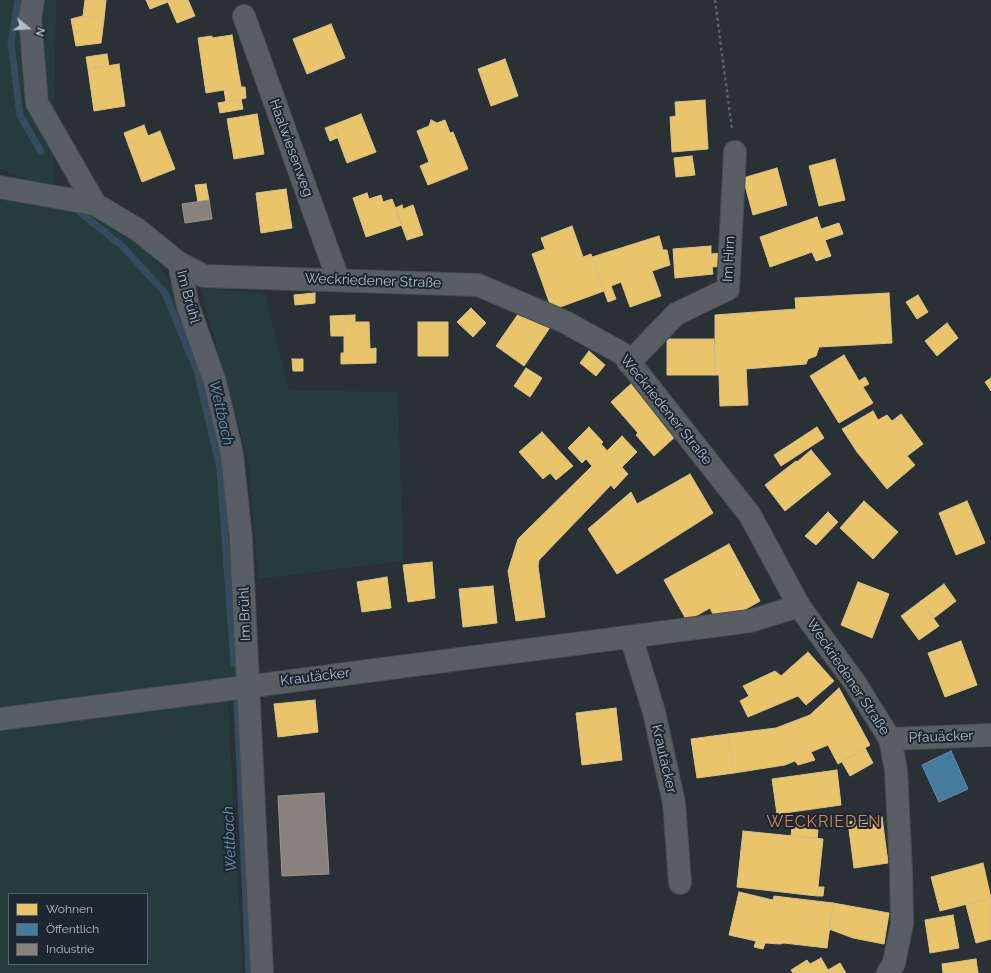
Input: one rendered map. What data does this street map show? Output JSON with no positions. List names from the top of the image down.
{
  "streets": {
    "street": [
      "Haalwiesenweg",
      "Im Hirn",
      "Weckriedener Straße",
      "Im Brühl",
      "Krautäcker",
      "Pfauäcker"
    ]
  },
  "crossings": [
    ["Haalwiesenweg", "Weckriedener Straße"],
    ["Im Hirn", "Weckriedener Straße"],
    ["Weckriedener Straße", "Im Brühl"],
    ["Weckriedener Straße", "Krautäcker"],
    ["Weckriedener Straße", "Pfauäcker"],
    ["Im Brühl", "Krautäcker"]
  ],
  "districts": ["WECKRIEDEN"],
  "water": ["Wettbach"],
  "legend": ["Wohnen", "Öffentlich", "Industrie"],
  "north": "right"
}
